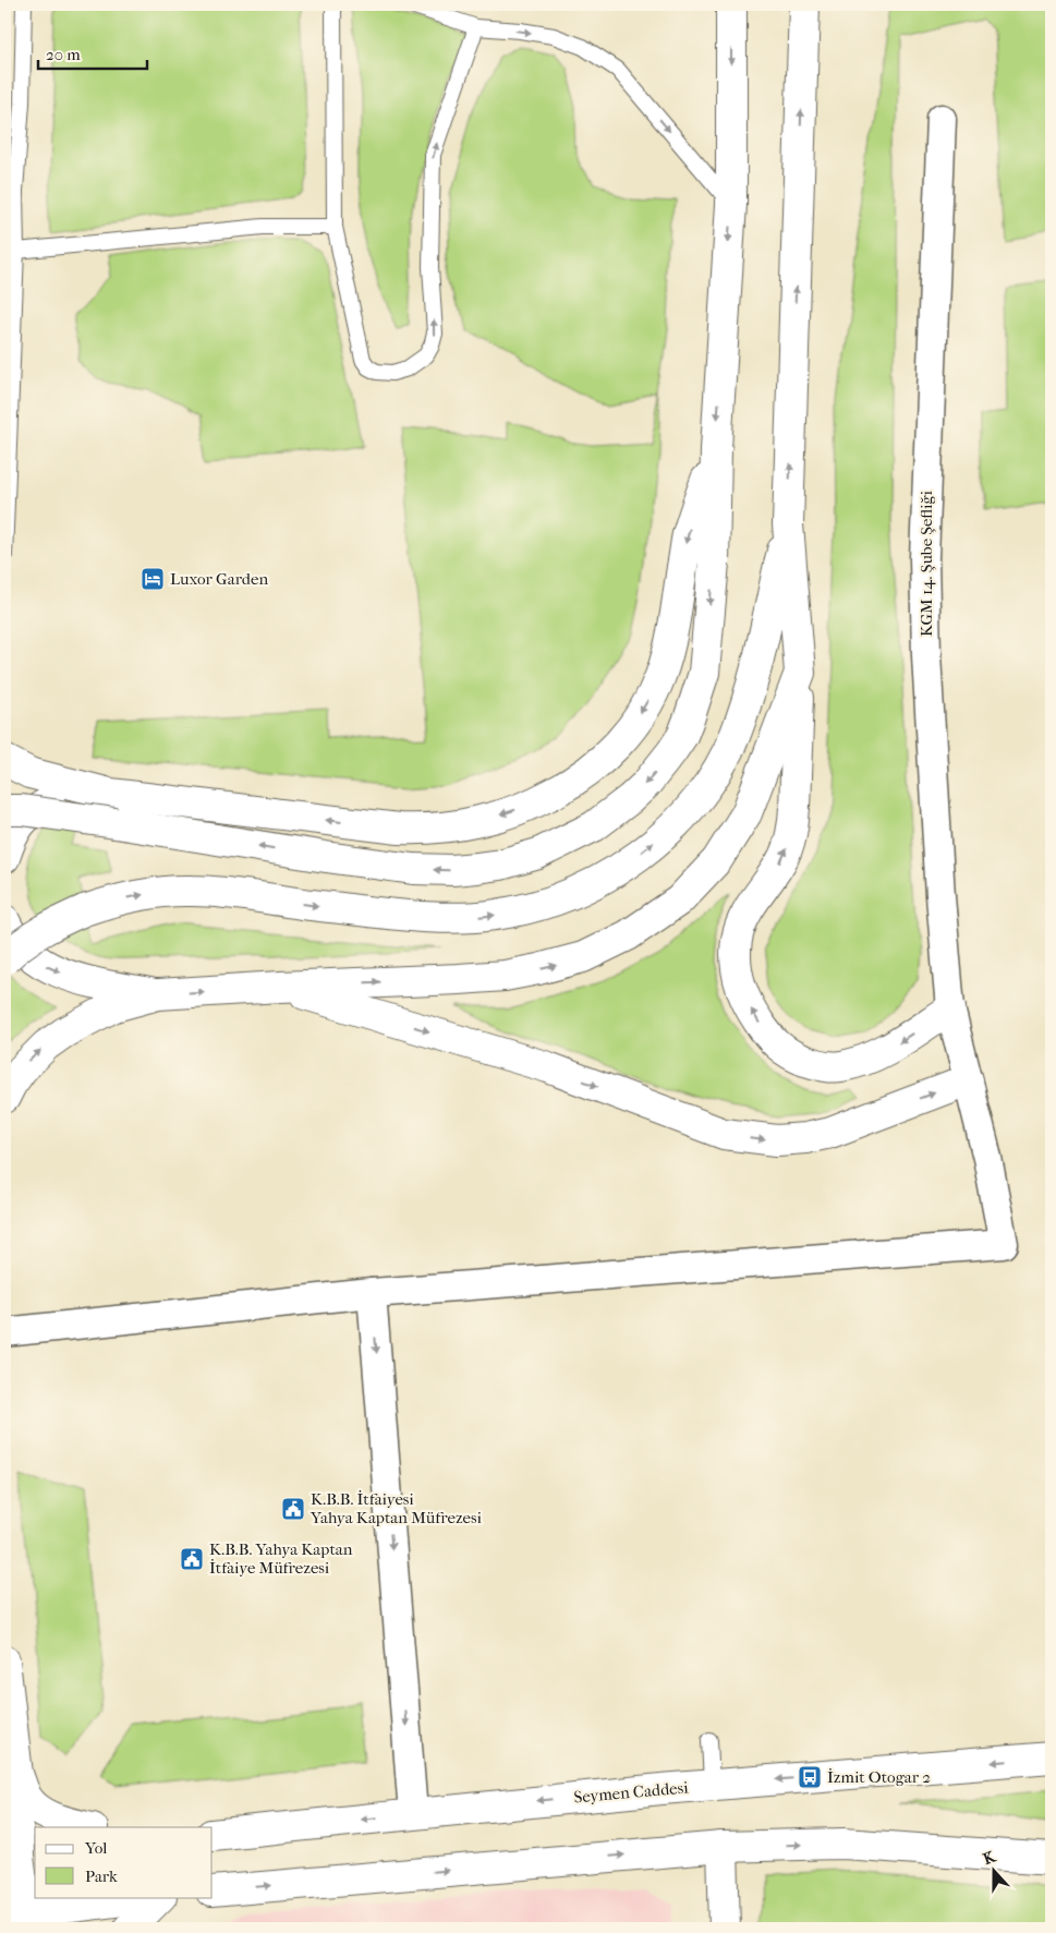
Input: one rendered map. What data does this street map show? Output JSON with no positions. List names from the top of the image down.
{
  "streets": {
    "main road": ["Seymen Caddesi"],
    "street": ["KGM 14. Şube Şefliği"]
  },
  "places": {
    "hotel": ["Luxor Garden"],
    "public building": ["K.B.B. İtfaiyesi Yahya Kaptan Müfrezesi", "K.B.B. Yahya Kaptan İtfaiye Müfrezesi"],
    "bus stop": ["İzmit Otogar 2"]
  },
  "legend": ["Yol", "Park"],
  "scale_bar": "20 m",
  "north": "top"
}
